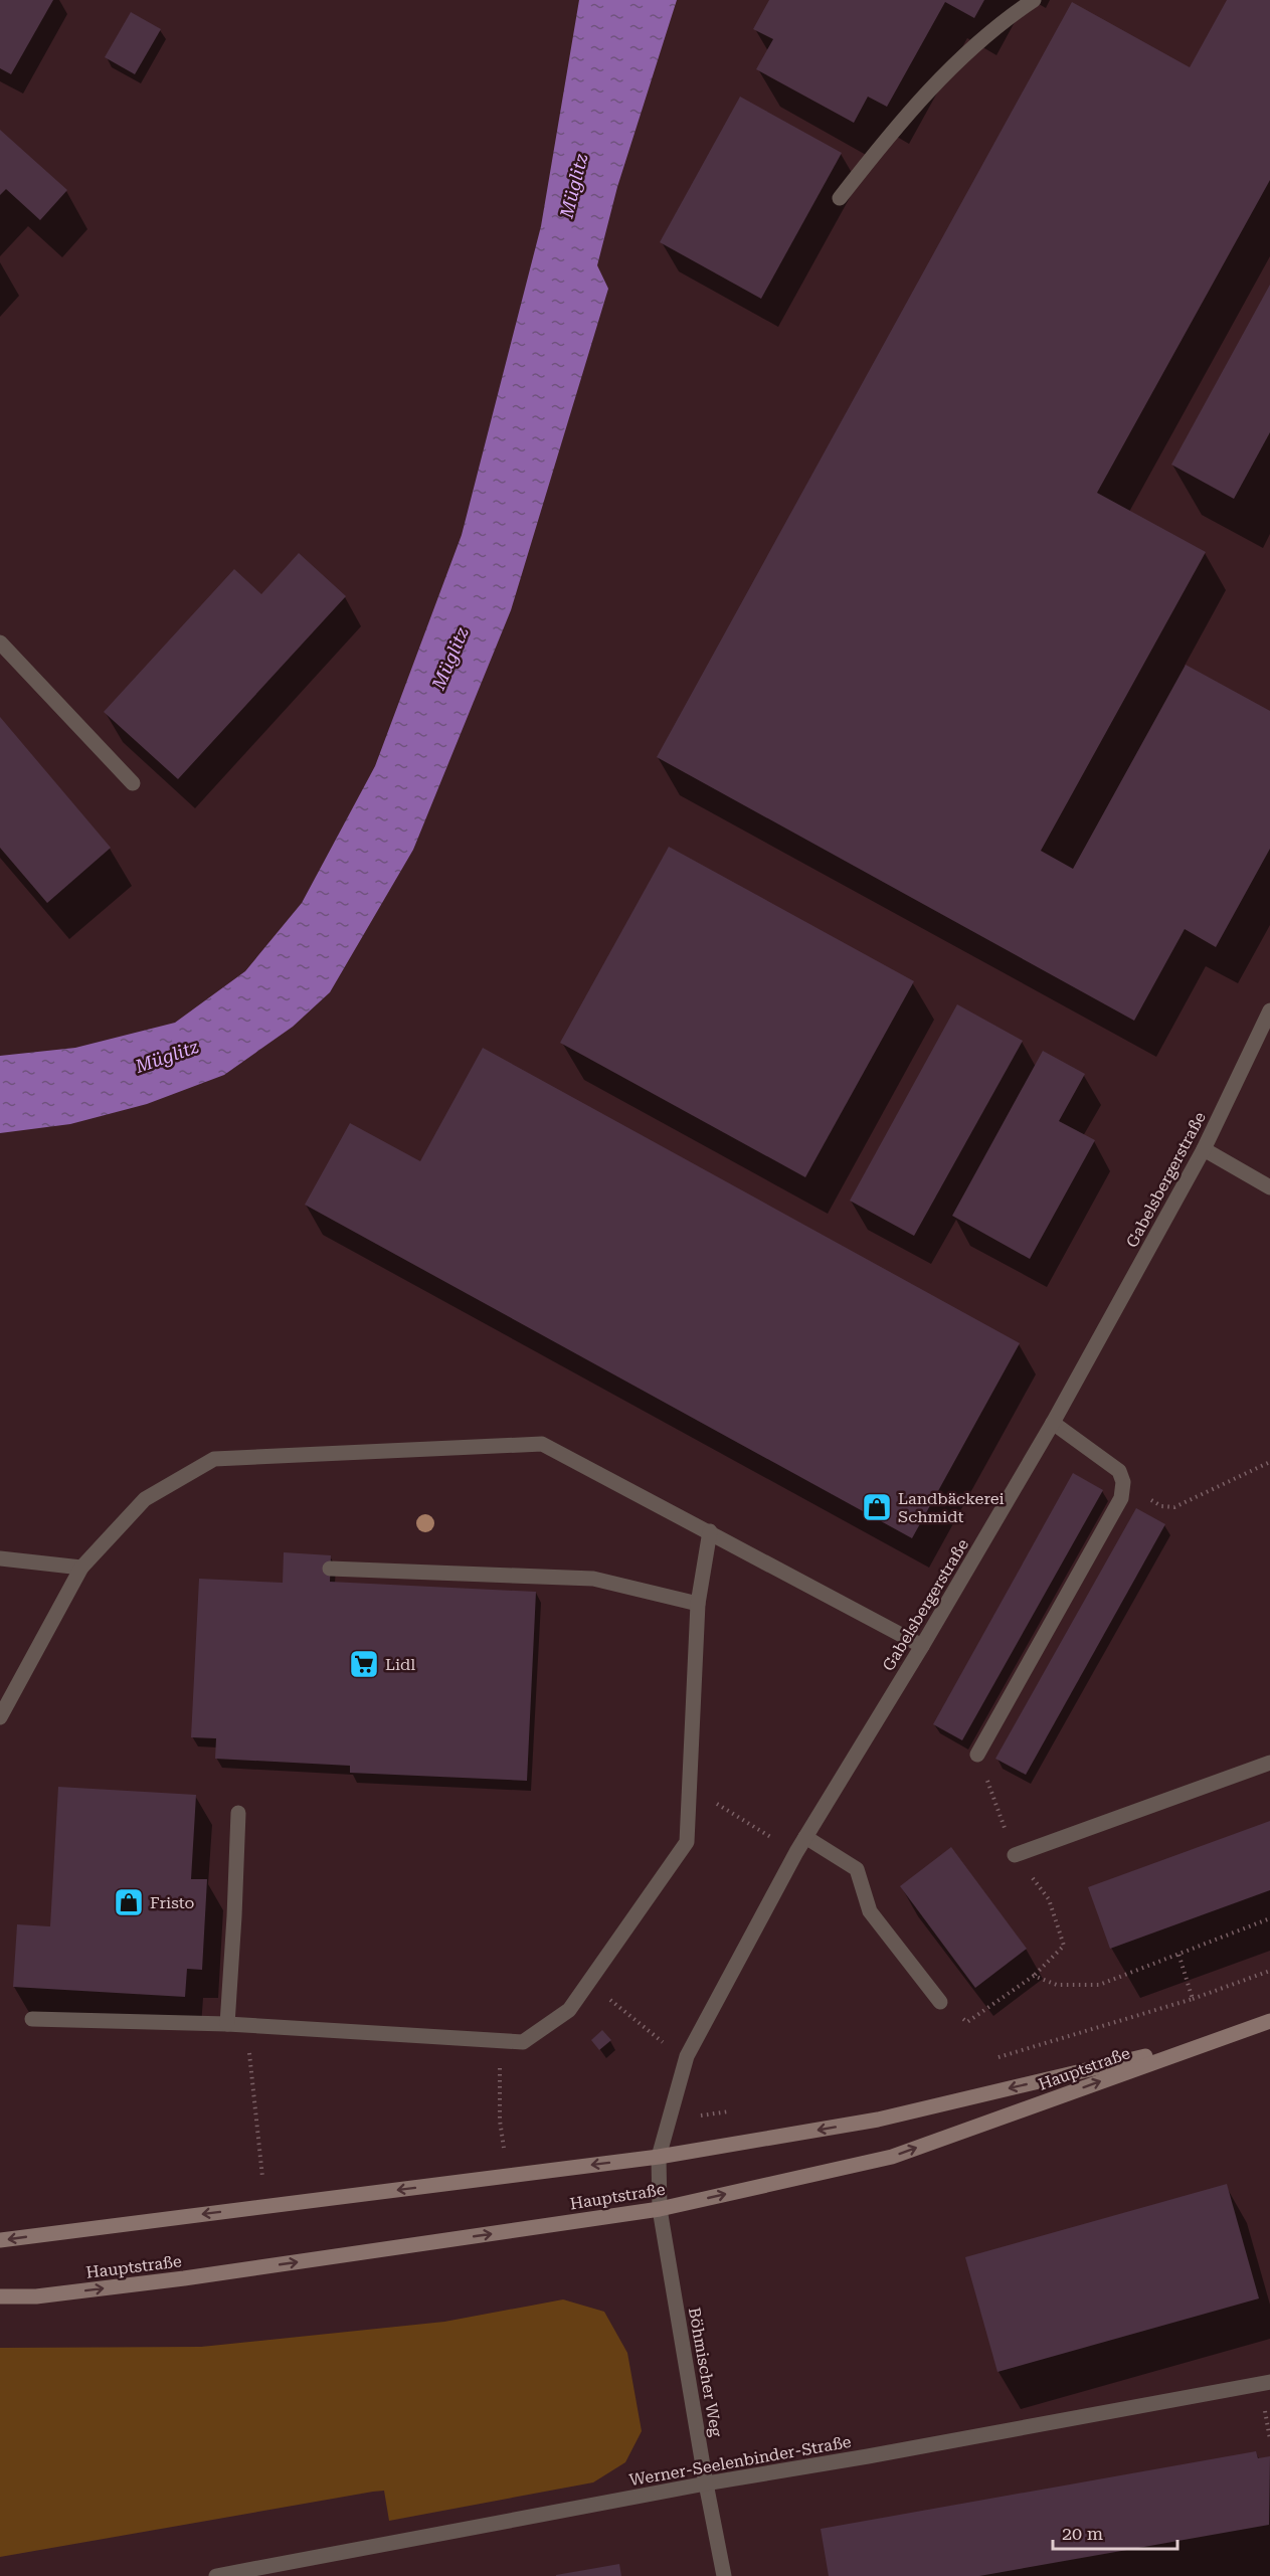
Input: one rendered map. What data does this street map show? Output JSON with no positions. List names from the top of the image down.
{
  "streets": {
    "main road": ["Hauptstraße"],
    "street": ["Gabelsbergerstraße", "Böhmischer Weg", "Werner-Seelenbinder-Straße"]
  },
  "crossings": [
    ["Gabelsbergerstraße", "Hauptstraße"],
    ["Gabelsbergerstraße", "Böhmischer Weg"],
    ["Hauptstraße", "Böhmischer Weg"],
    ["Böhmischer Weg", "Werner-Seelenbinder-Straße"]
  ],
  "water": ["Müglitz"],
  "places": {
    "shop": ["Landbäckerei Schmidt", "Fristo"],
    "supermarket": ["Lidl"]
  },
  "scale_bar": "20 m"
}
